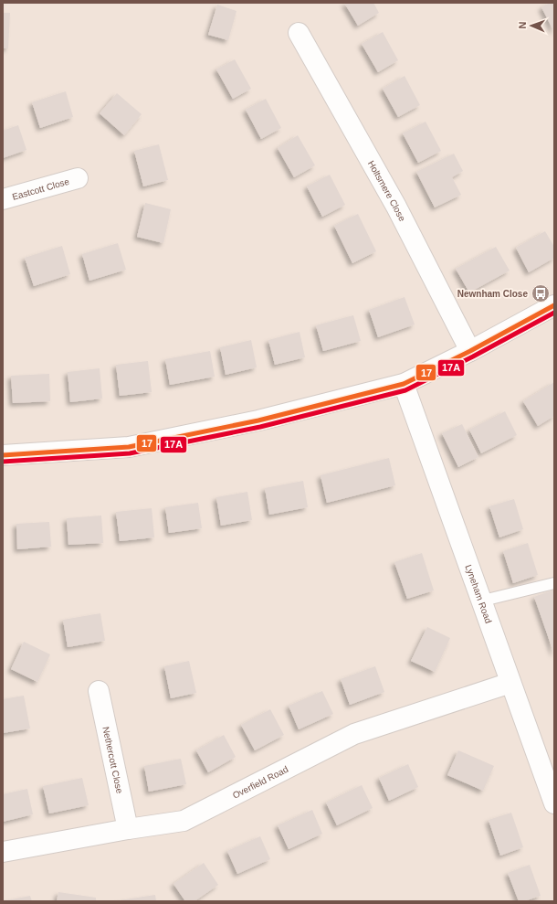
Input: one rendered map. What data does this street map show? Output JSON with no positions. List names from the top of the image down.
{
  "streets": {
    "street": [
      "Eastcott Close",
      "Holtsmere Close",
      "Lyneham Road",
      "Nethercott Close",
      "Overfield Road"
    ]
  },
  "crossings": [
    ["Lyneham Road", "Overfield Road"],
    ["Nethercott Close", "Overfield Road"]
  ],
  "places": {
    "bus stop": ["Newnham Close"]
  },
  "lines": ["transit line 17", "transit line 17A"],
  "north": "left"
}
